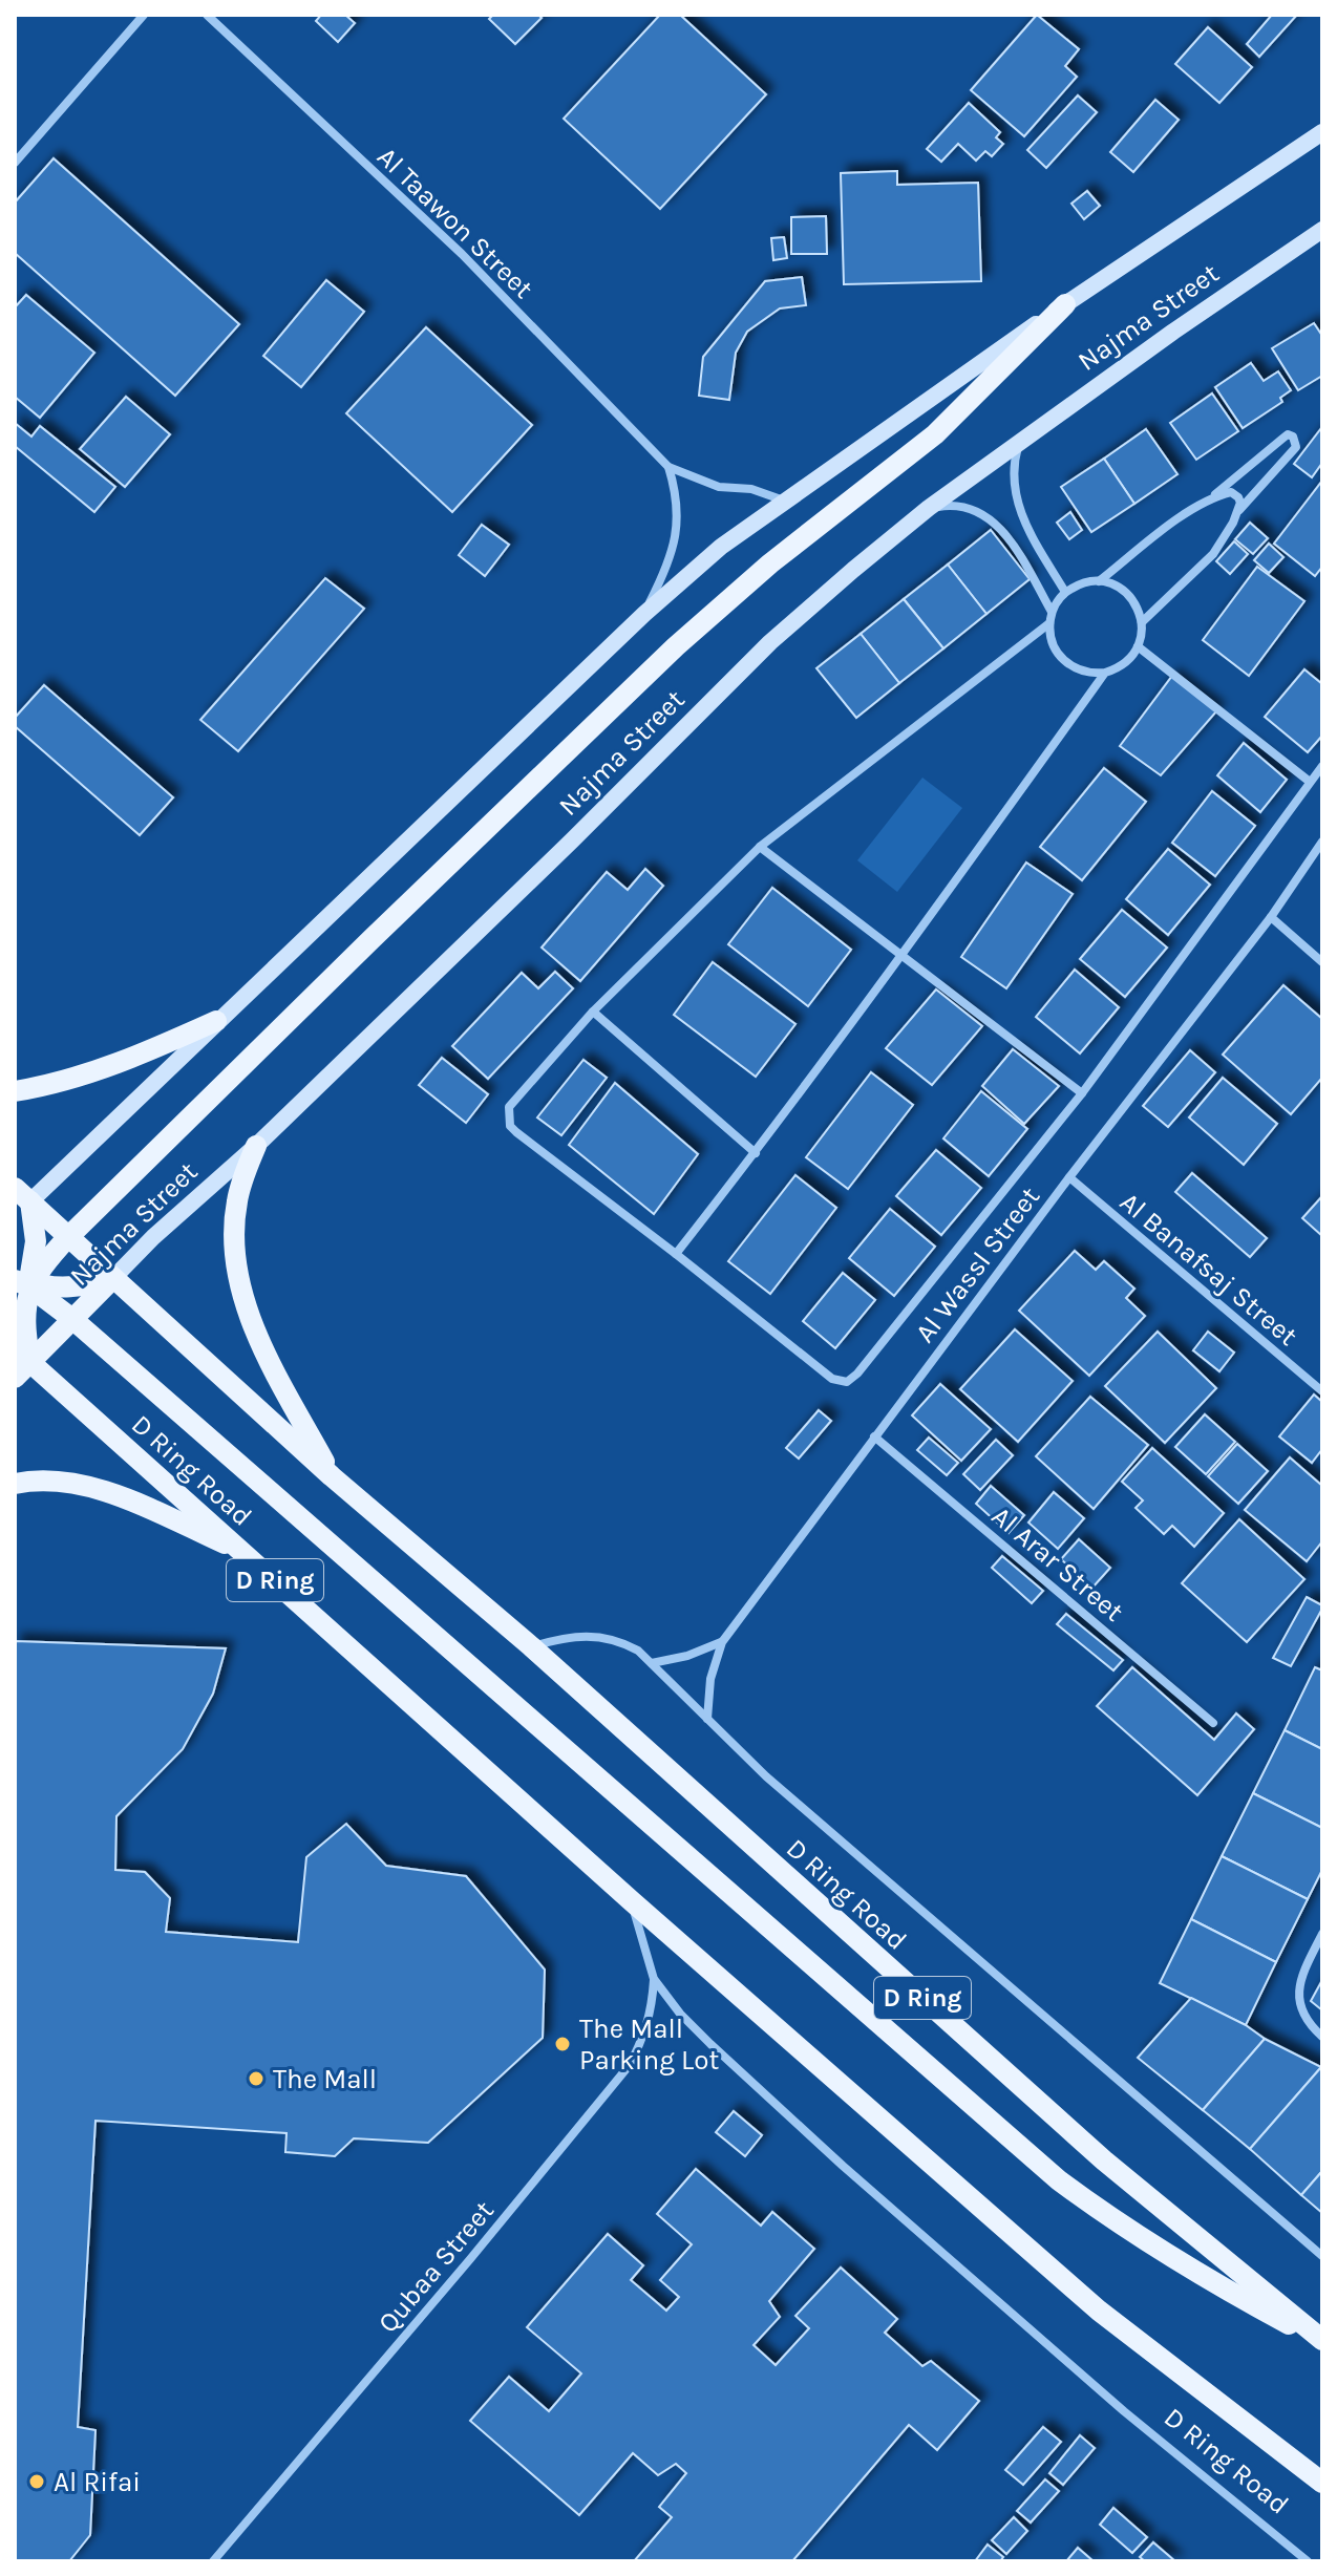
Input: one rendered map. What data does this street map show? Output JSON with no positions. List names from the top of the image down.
{
  "streets": {
    "main road": ["Najma Street", "D Ring Road", "D Ring"],
    "street": [
      "Al Taawon Street",
      "Al Wassl Street",
      "Al Banafsaj Street",
      "Al Arar Street",
      "Qubaa Street"
    ]
  },
  "crossings": [
    ["Al Taawon Street", "Najma Street"],
    ["Najma Street", "D Ring Road"],
    ["Al Wassl Street", "Al Banafsaj Street"],
    ["Al Wassl Street", "D Ring Road"],
    ["Al Wassl Street", "Al Arar Street"],
    ["D Ring Road", "Qubaa Street"]
  ],
  "places": ["The Mall Parking Lot", "The Mall", "Al Rifai"]
}
